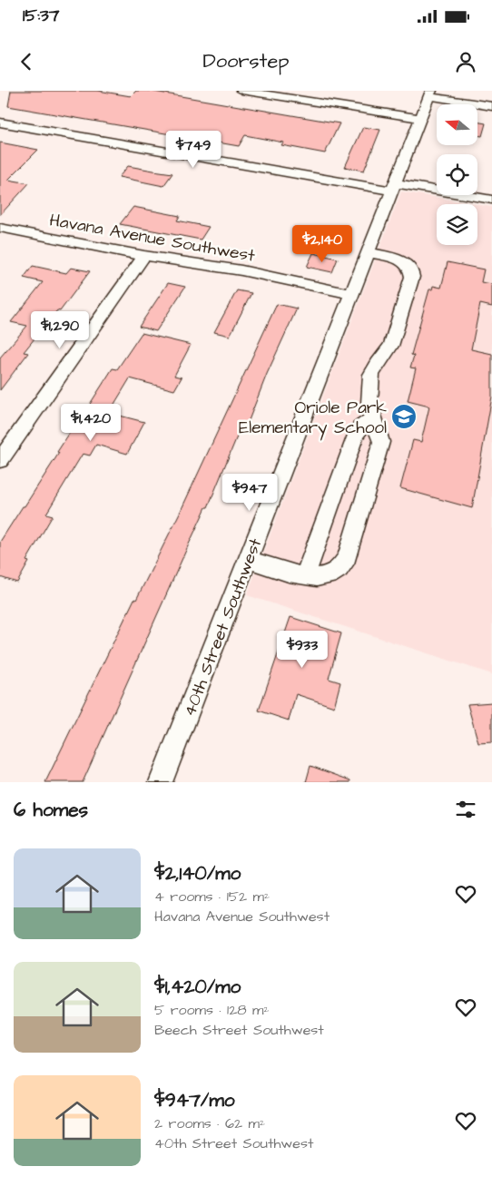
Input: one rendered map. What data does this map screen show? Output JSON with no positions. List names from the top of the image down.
{
  "streets": {
    "street": ["Havana Avenue Southwest", "40th Street Southwest"]
  },
  "crossings": [
    ["Havana Avenue Southwest", "40th Street Southwest"]
  ],
  "places": {
    "school or university": ["Oriole Park Elementary School"]
  },
  "north": "left",
  "page": {
    "status": "15:37",
    "header": "Doorstep",
    "price": [
      "$749",
      "$2,140",
      "$1,290",
      "$1,420",
      "$947",
      "$933"
    ],
    "heading": "6 homes",
    "list": [
      {
        "name": "$2,140/mo",
        "note": "4 rooms · 152 m² · Havana Avenue Southwest"
      },
      {
        "name": "$1,420/mo",
        "note": "5 rooms · 128 m² · Beech Street Southwest"
      },
      {
        "name": "$947/mo",
        "note": "2 rooms · 62 m² · 40th Street Southwest"
      }
    ]
  }
}
